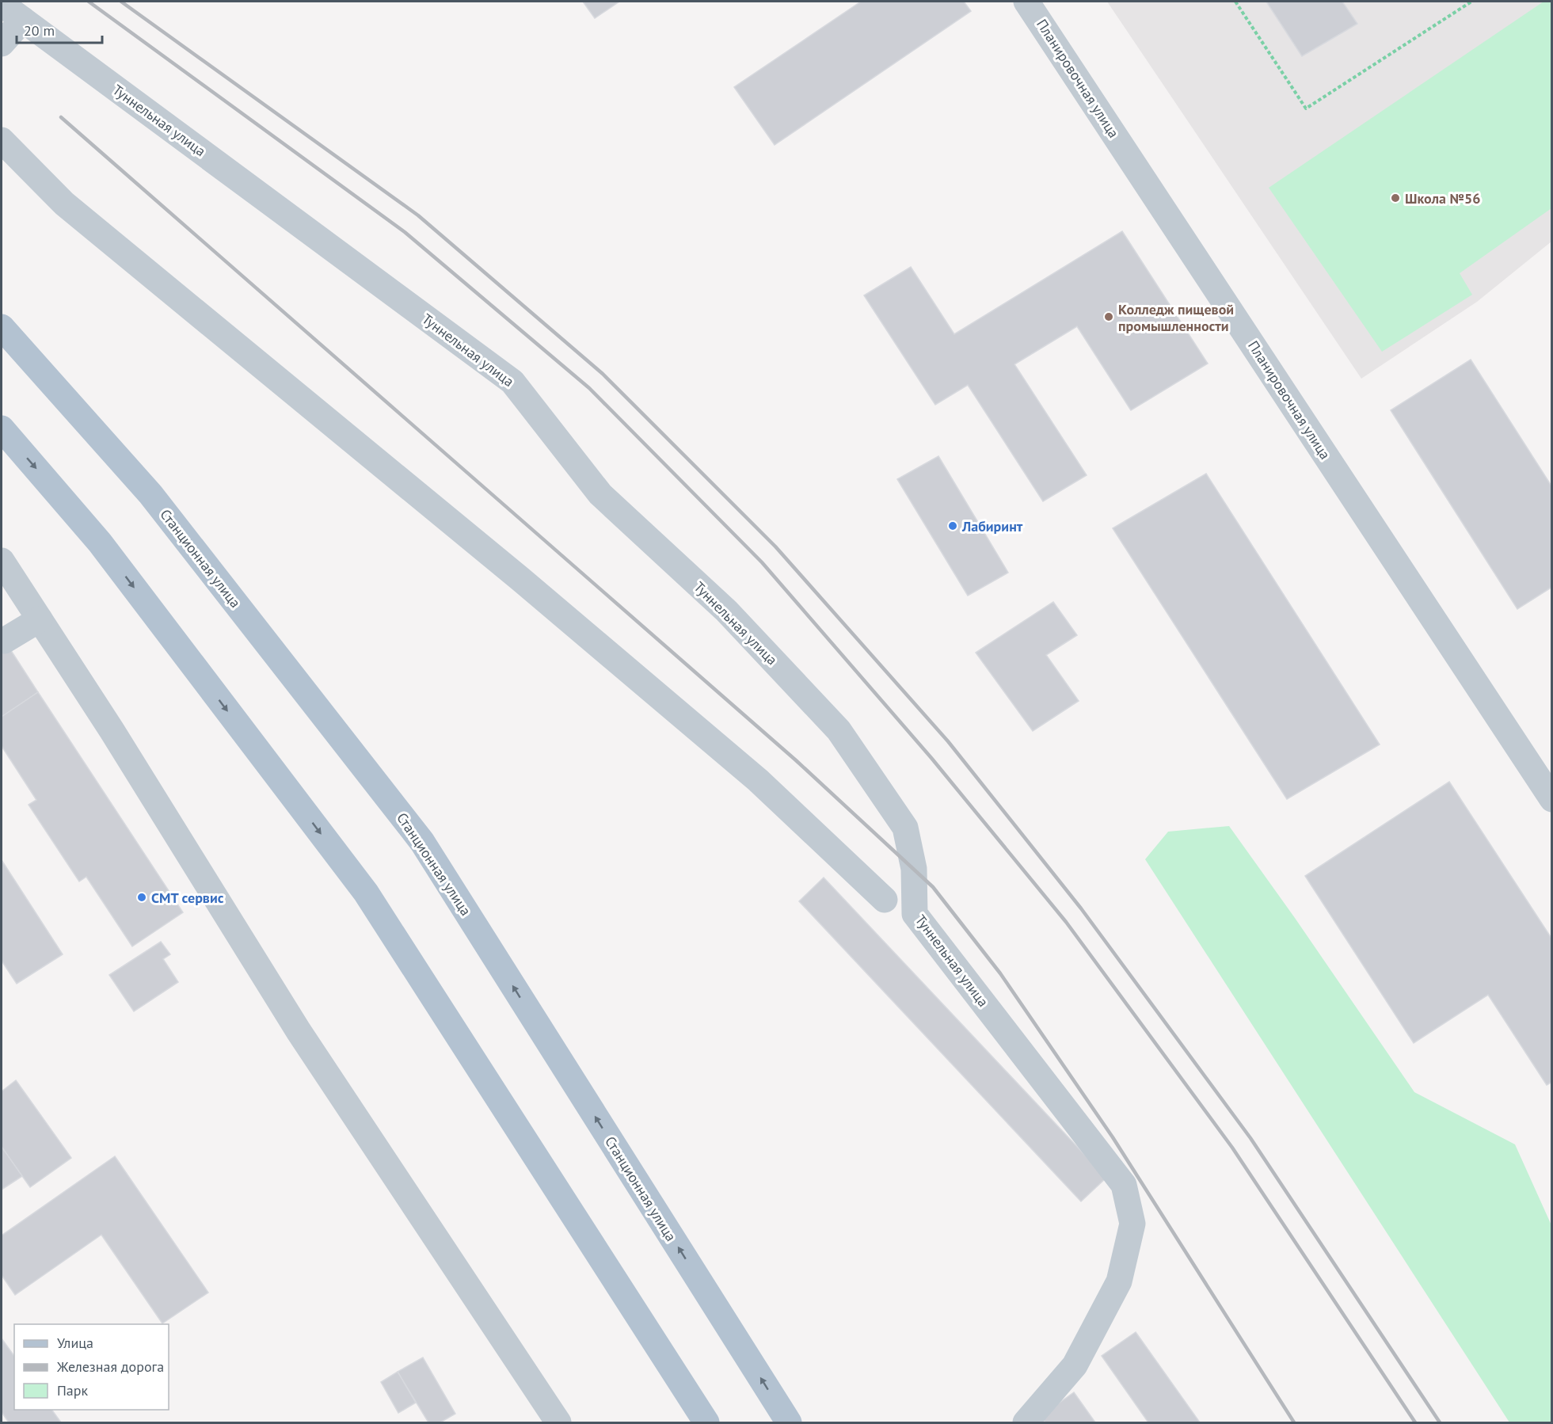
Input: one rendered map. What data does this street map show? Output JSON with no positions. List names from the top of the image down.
{
  "streets": {
    "main road": ["Станционная улица"],
    "street": ["Планировочная улица", "Туннельная улица"]
  },
  "places": [
    "Школа №56",
    "Колледж пищевой промышленности",
    "Лабиринт",
    "СМТ сервис"
  ],
  "legend": ["Улица", "Железная дорога", "Парк"],
  "scale_bar": "20 m"
}
